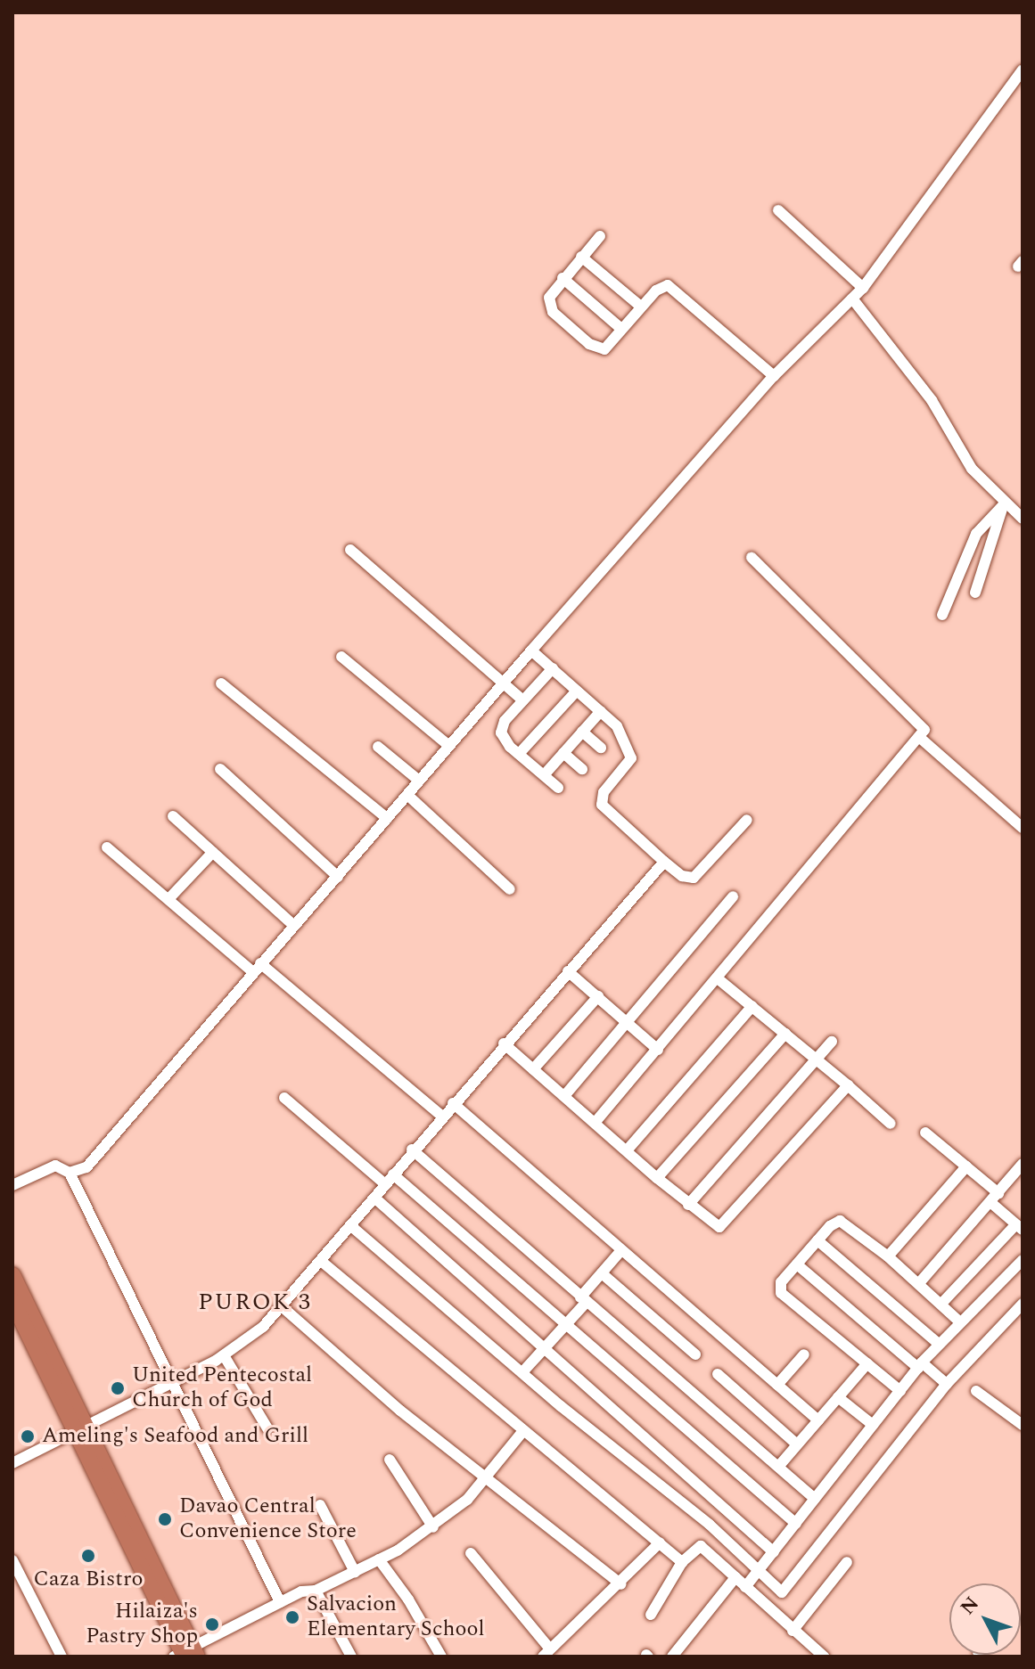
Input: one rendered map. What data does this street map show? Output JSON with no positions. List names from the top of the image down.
{
  "districts": ["PUROK 3"],
  "places": [
    "United Pentecostal Church of God",
    "Ameling's Seafood and Grill",
    "Davao Central Convenience Store",
    "Caza Bistro",
    "Salvacion Elementary School",
    "Hilaiza's Pastry Shop"
  ],
  "north": "top left"
}
